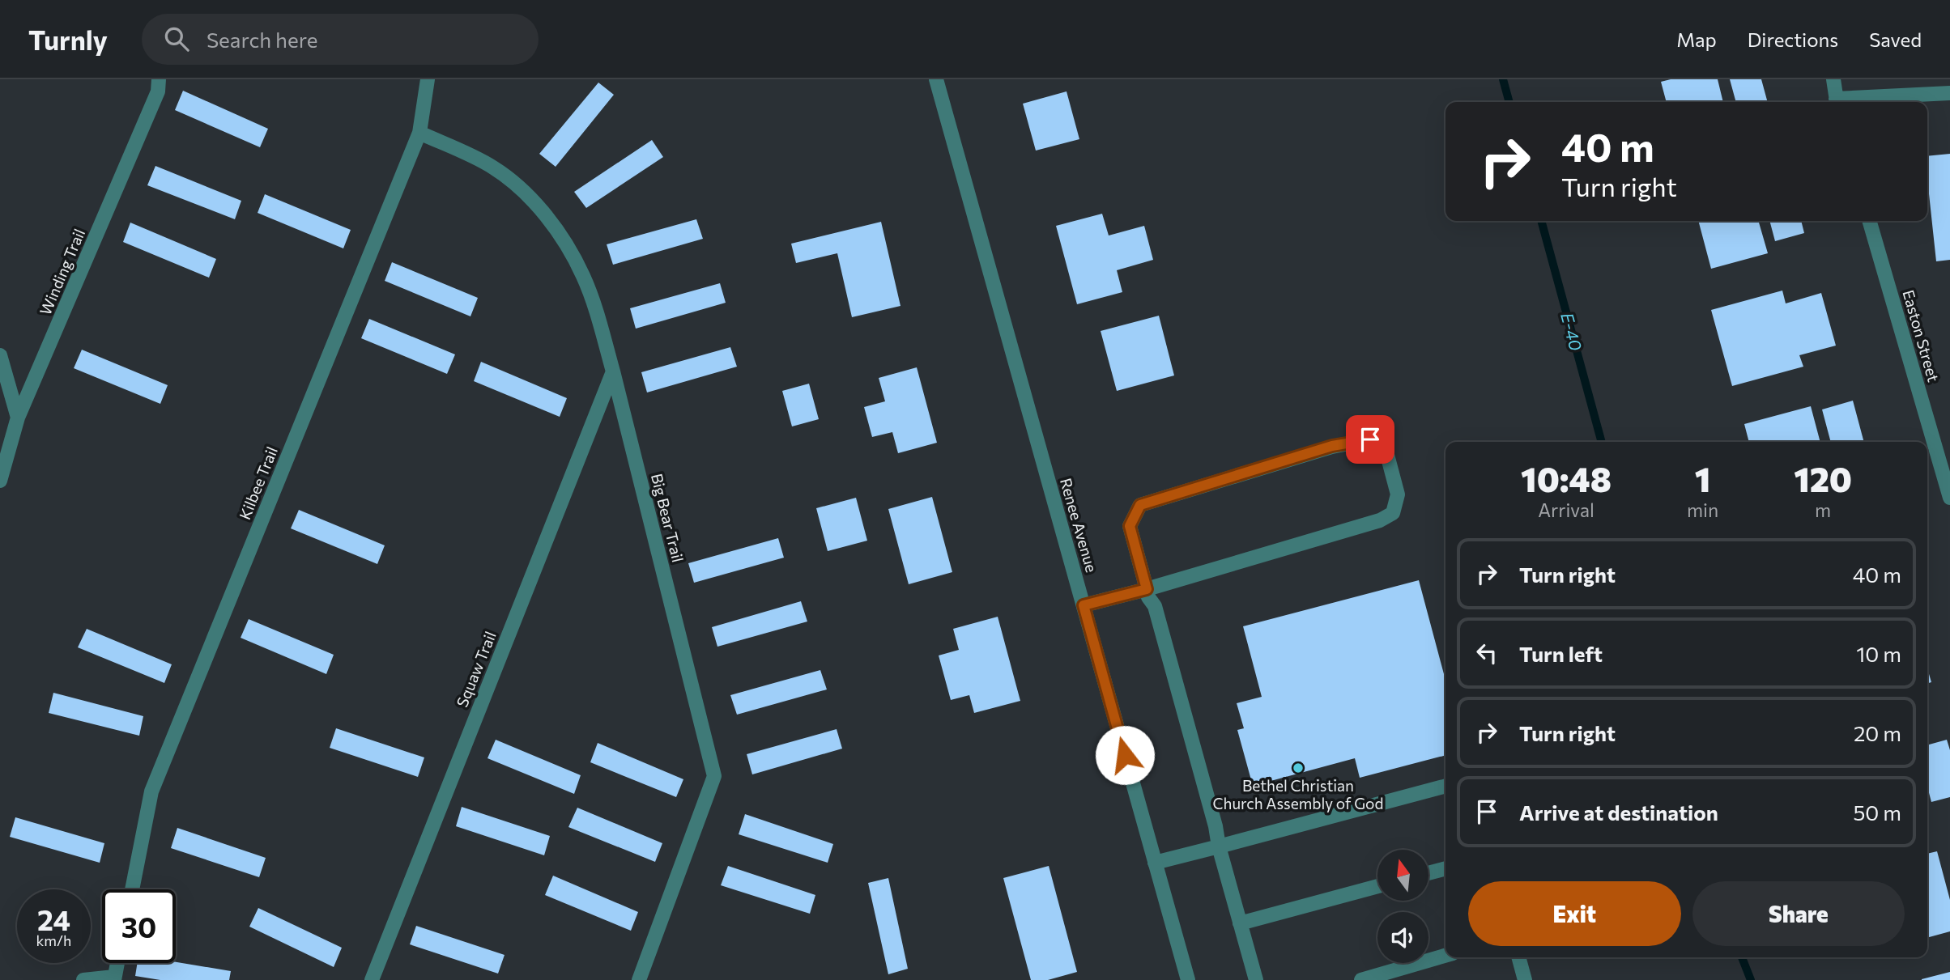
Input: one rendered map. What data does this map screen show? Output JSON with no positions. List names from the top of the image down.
{
  "streets": {
    "street": [
      "Winding Trail",
      "Easton Street",
      "Kilbee Trail",
      "Big Bear Trail",
      "Renee Avenue",
      "Squaw Trail"
    ]
  },
  "crossings": [
    ["Kilbee Trail", "Big Bear Trail"],
    ["Big Bear Trail", "Squaw Trail"]
  ],
  "water": ["E-40"],
  "places": ["Bethel Christian Church Assembly of God"],
  "north": "top",
  "page": {
    "header": "Turnly",
    "search": "Search here",
    "nav": ["Map", "Directions", "Saved"],
    "turn": ["40 m", "Turn right"],
    "eta": [
      "10:48",
      "Arrival",
      "1",
      "min",
      "120",
      "m"
    ],
    "list": [
      {
        "name": "Turn right",
        "value": "40 m"
      },
      {
        "name": "Turn left",
        "value": "10 m"
      },
      {
        "name": "Turn right",
        "value": "20 m"
      },
      {
        "name": "Arrive at destination",
        "value": "50 m"
      }
    ],
    "buttons": ["Exit", "Share"],
    "speed": "24 km/h",
    "limit": "30"
  }
}
